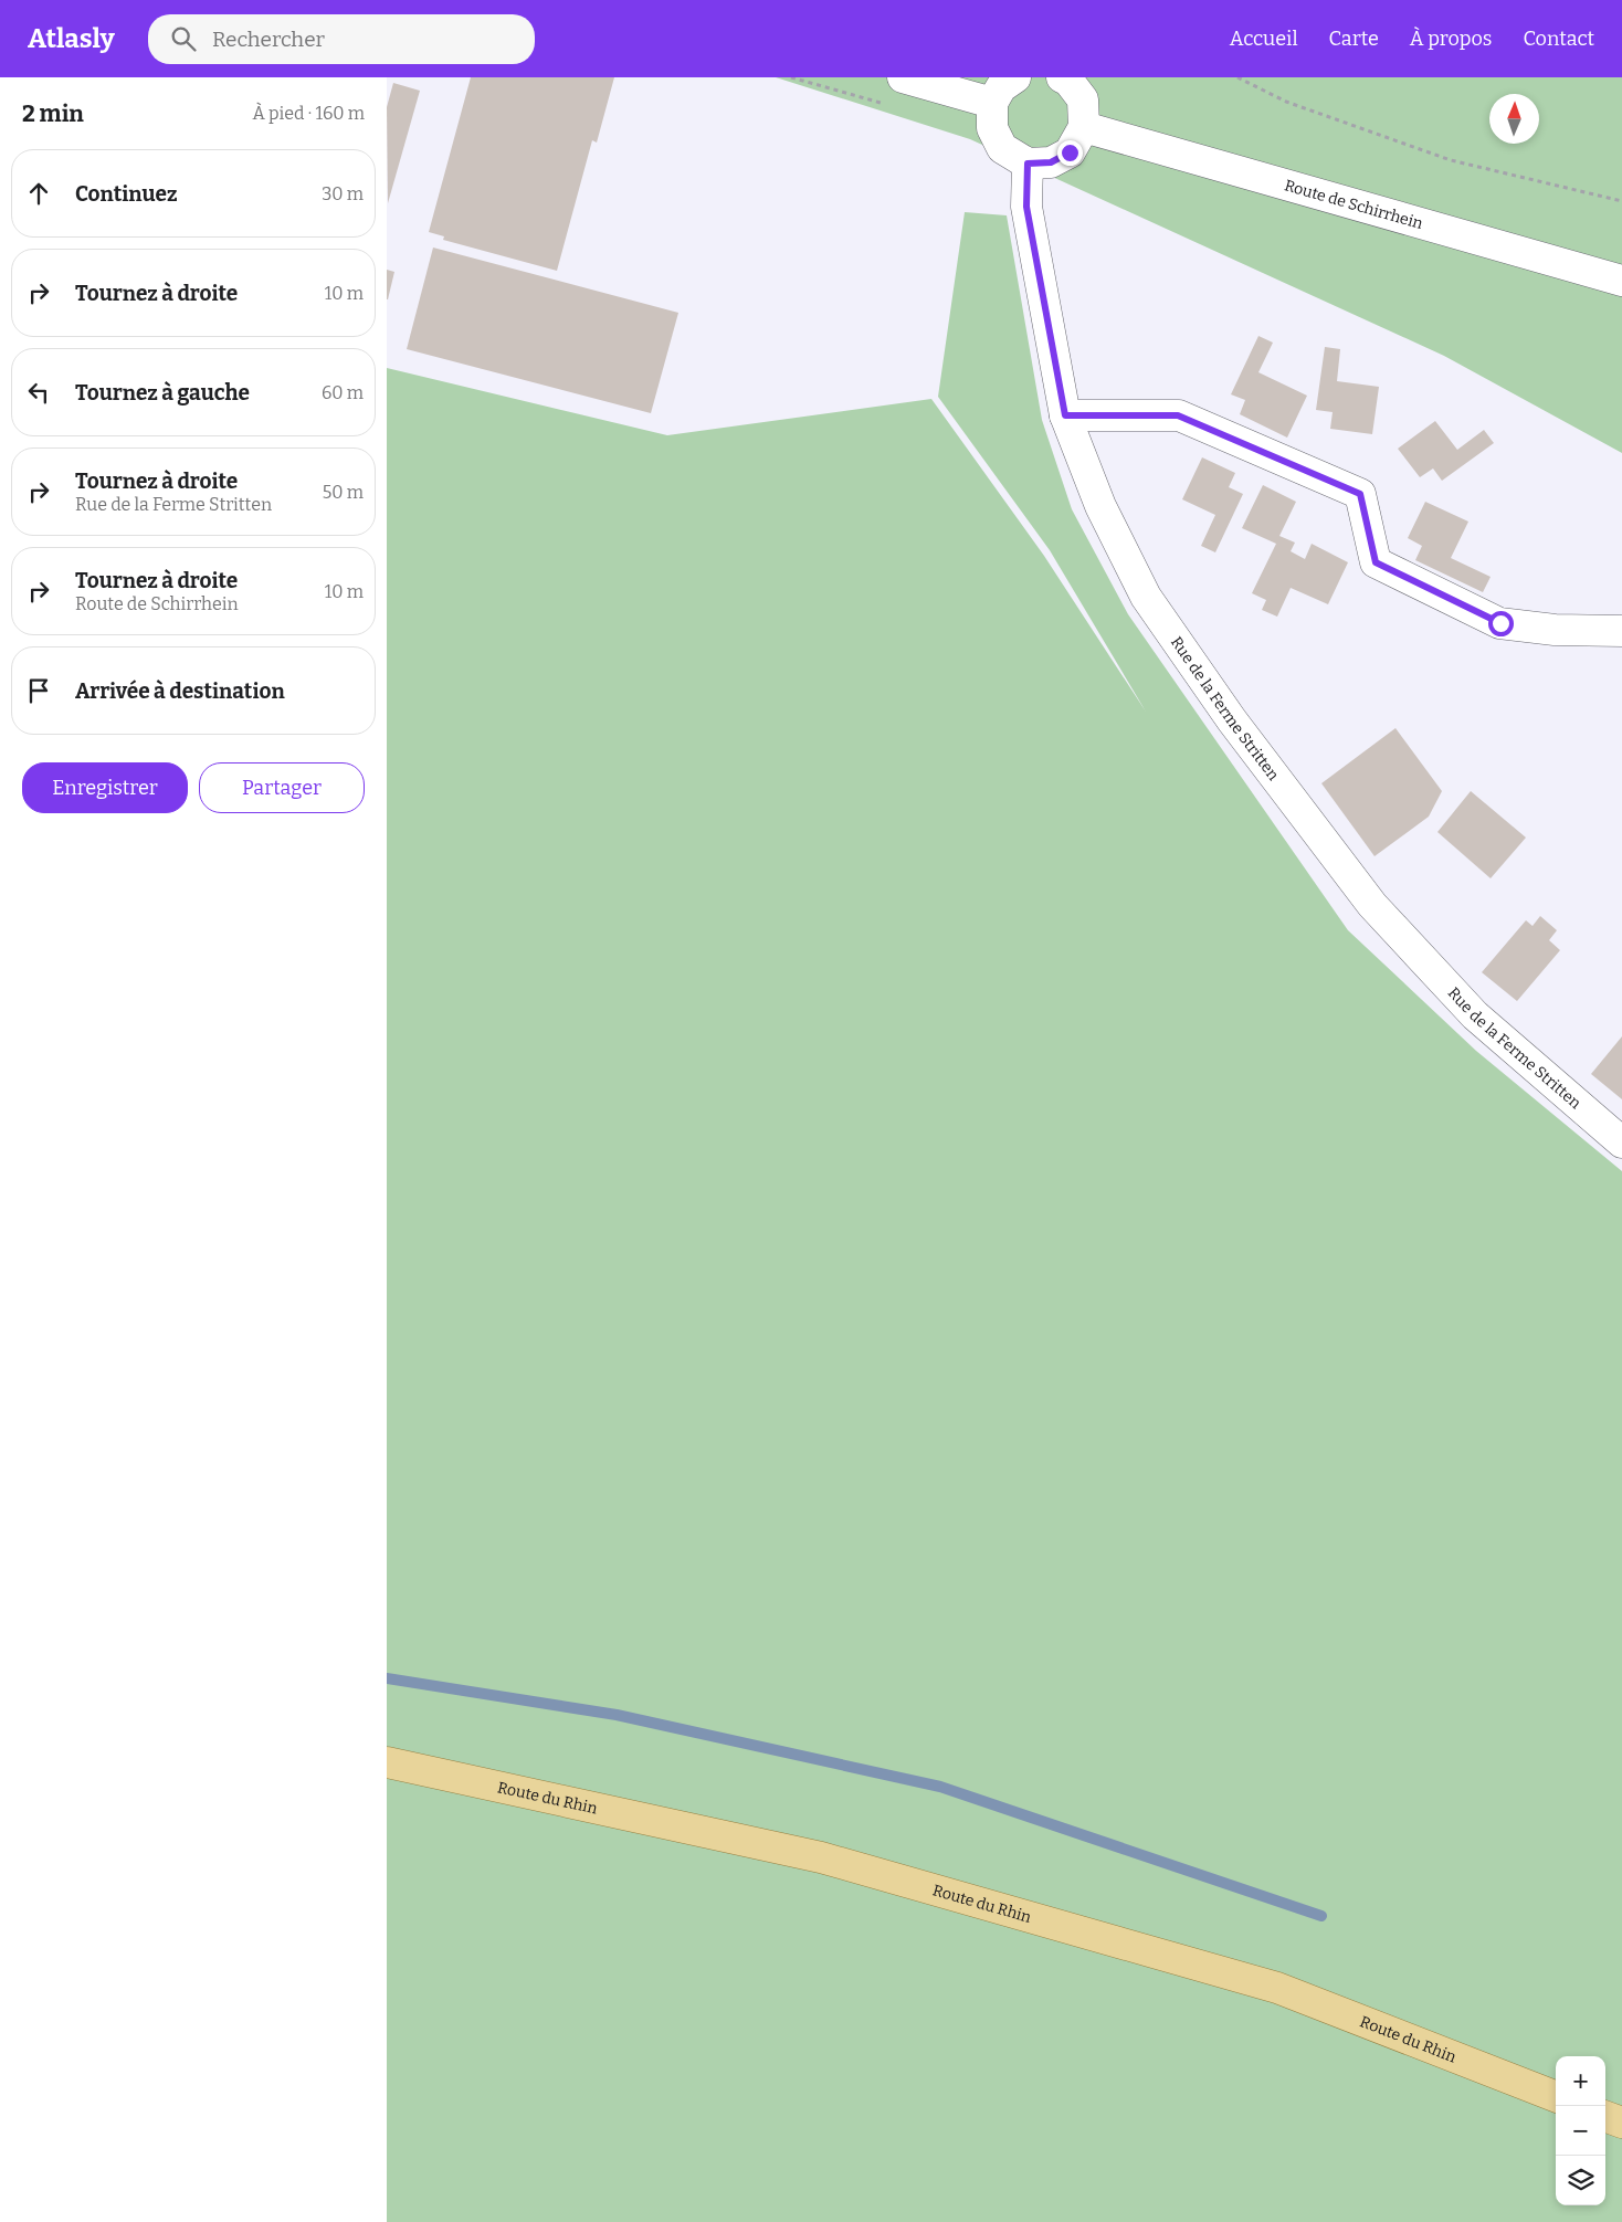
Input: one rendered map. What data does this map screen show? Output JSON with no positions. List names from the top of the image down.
{
  "streets": {
    "main road": ["Route du Rhin"],
    "street": ["Route de Schirrhein", "Rue de la Ferme Stritten"]
  },
  "north": "top",
  "page": {
    "header": "Atlasly",
    "search": "Rechercher",
    "nav": [
      "Accueil",
      "Carte",
      "À propos",
      "Contact"
    ],
    "heading": ["2 min", "À pied · 160 m"],
    "list": [
      ["Continuez", "30 m"],
      ["Tournez à droite", "10 m"],
      ["Tournez à gauche", "60 m"],
      ["Tournez à droite", "Rue de la Ferme Stritten", "50 m"],
      ["Tournez à droite", "Route de Schirrhein", "10 m"],
      "Arrivée à destination"
    ],
    "buttons": ["Enregistrer", "Partager"],
    "map_buttons": ["+", "−"]
  }
}
